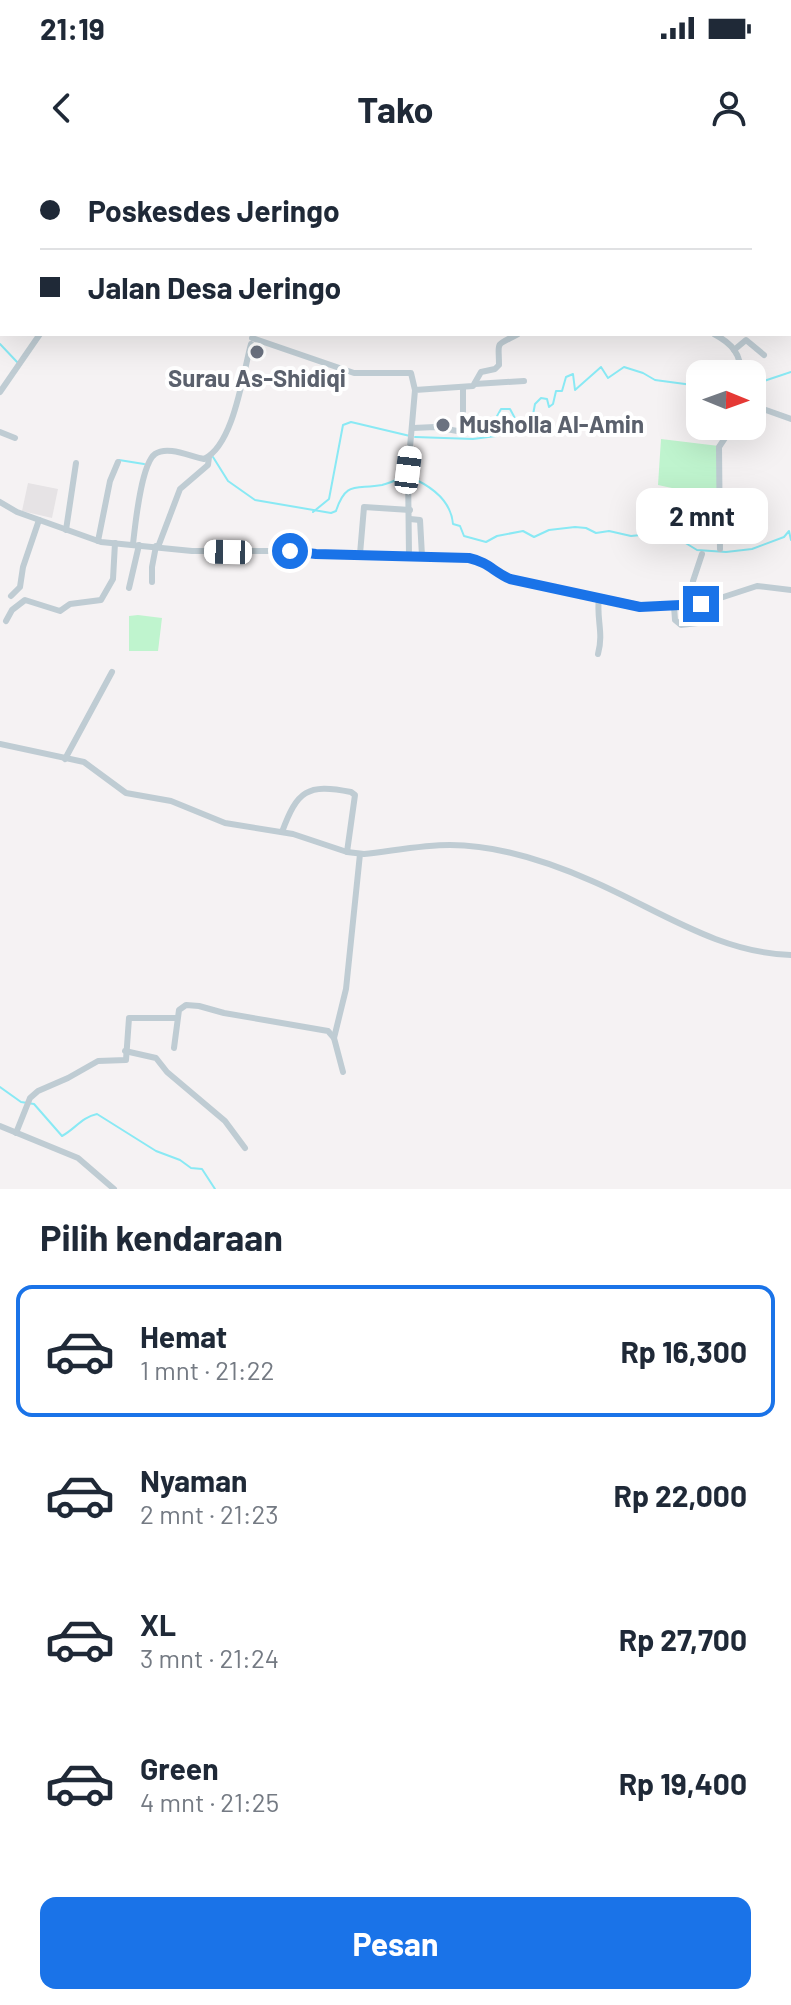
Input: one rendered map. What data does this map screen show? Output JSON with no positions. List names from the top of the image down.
{
  "places": ["Surau As-Shidiqi", "Musholla Al-Amin"],
  "north": "right",
  "page": {
    "status": "21:19",
    "header": "Tako",
    "banner": ["Poskesdes Jeringo", "Jalan Desa Jeringo"],
    "bubble": "2 mnt",
    "heading": "Pilih kendaraan",
    "list": [
      {
        "name": "Hemat",
        "note": "1 mnt · 21:22",
        "value": "Rp 16,300"
      },
      {
        "name": "Nyaman",
        "note": "2 mnt · 21:23",
        "value": "Rp 22,000"
      },
      {
        "name": "XL",
        "note": "3 mnt · 21:24",
        "value": "Rp 27,700"
      },
      {
        "name": "Green",
        "note": "4 mnt · 21:25",
        "value": "Rp 19,400"
      }
    ],
    "buttons": "Pesan"
  }
}
